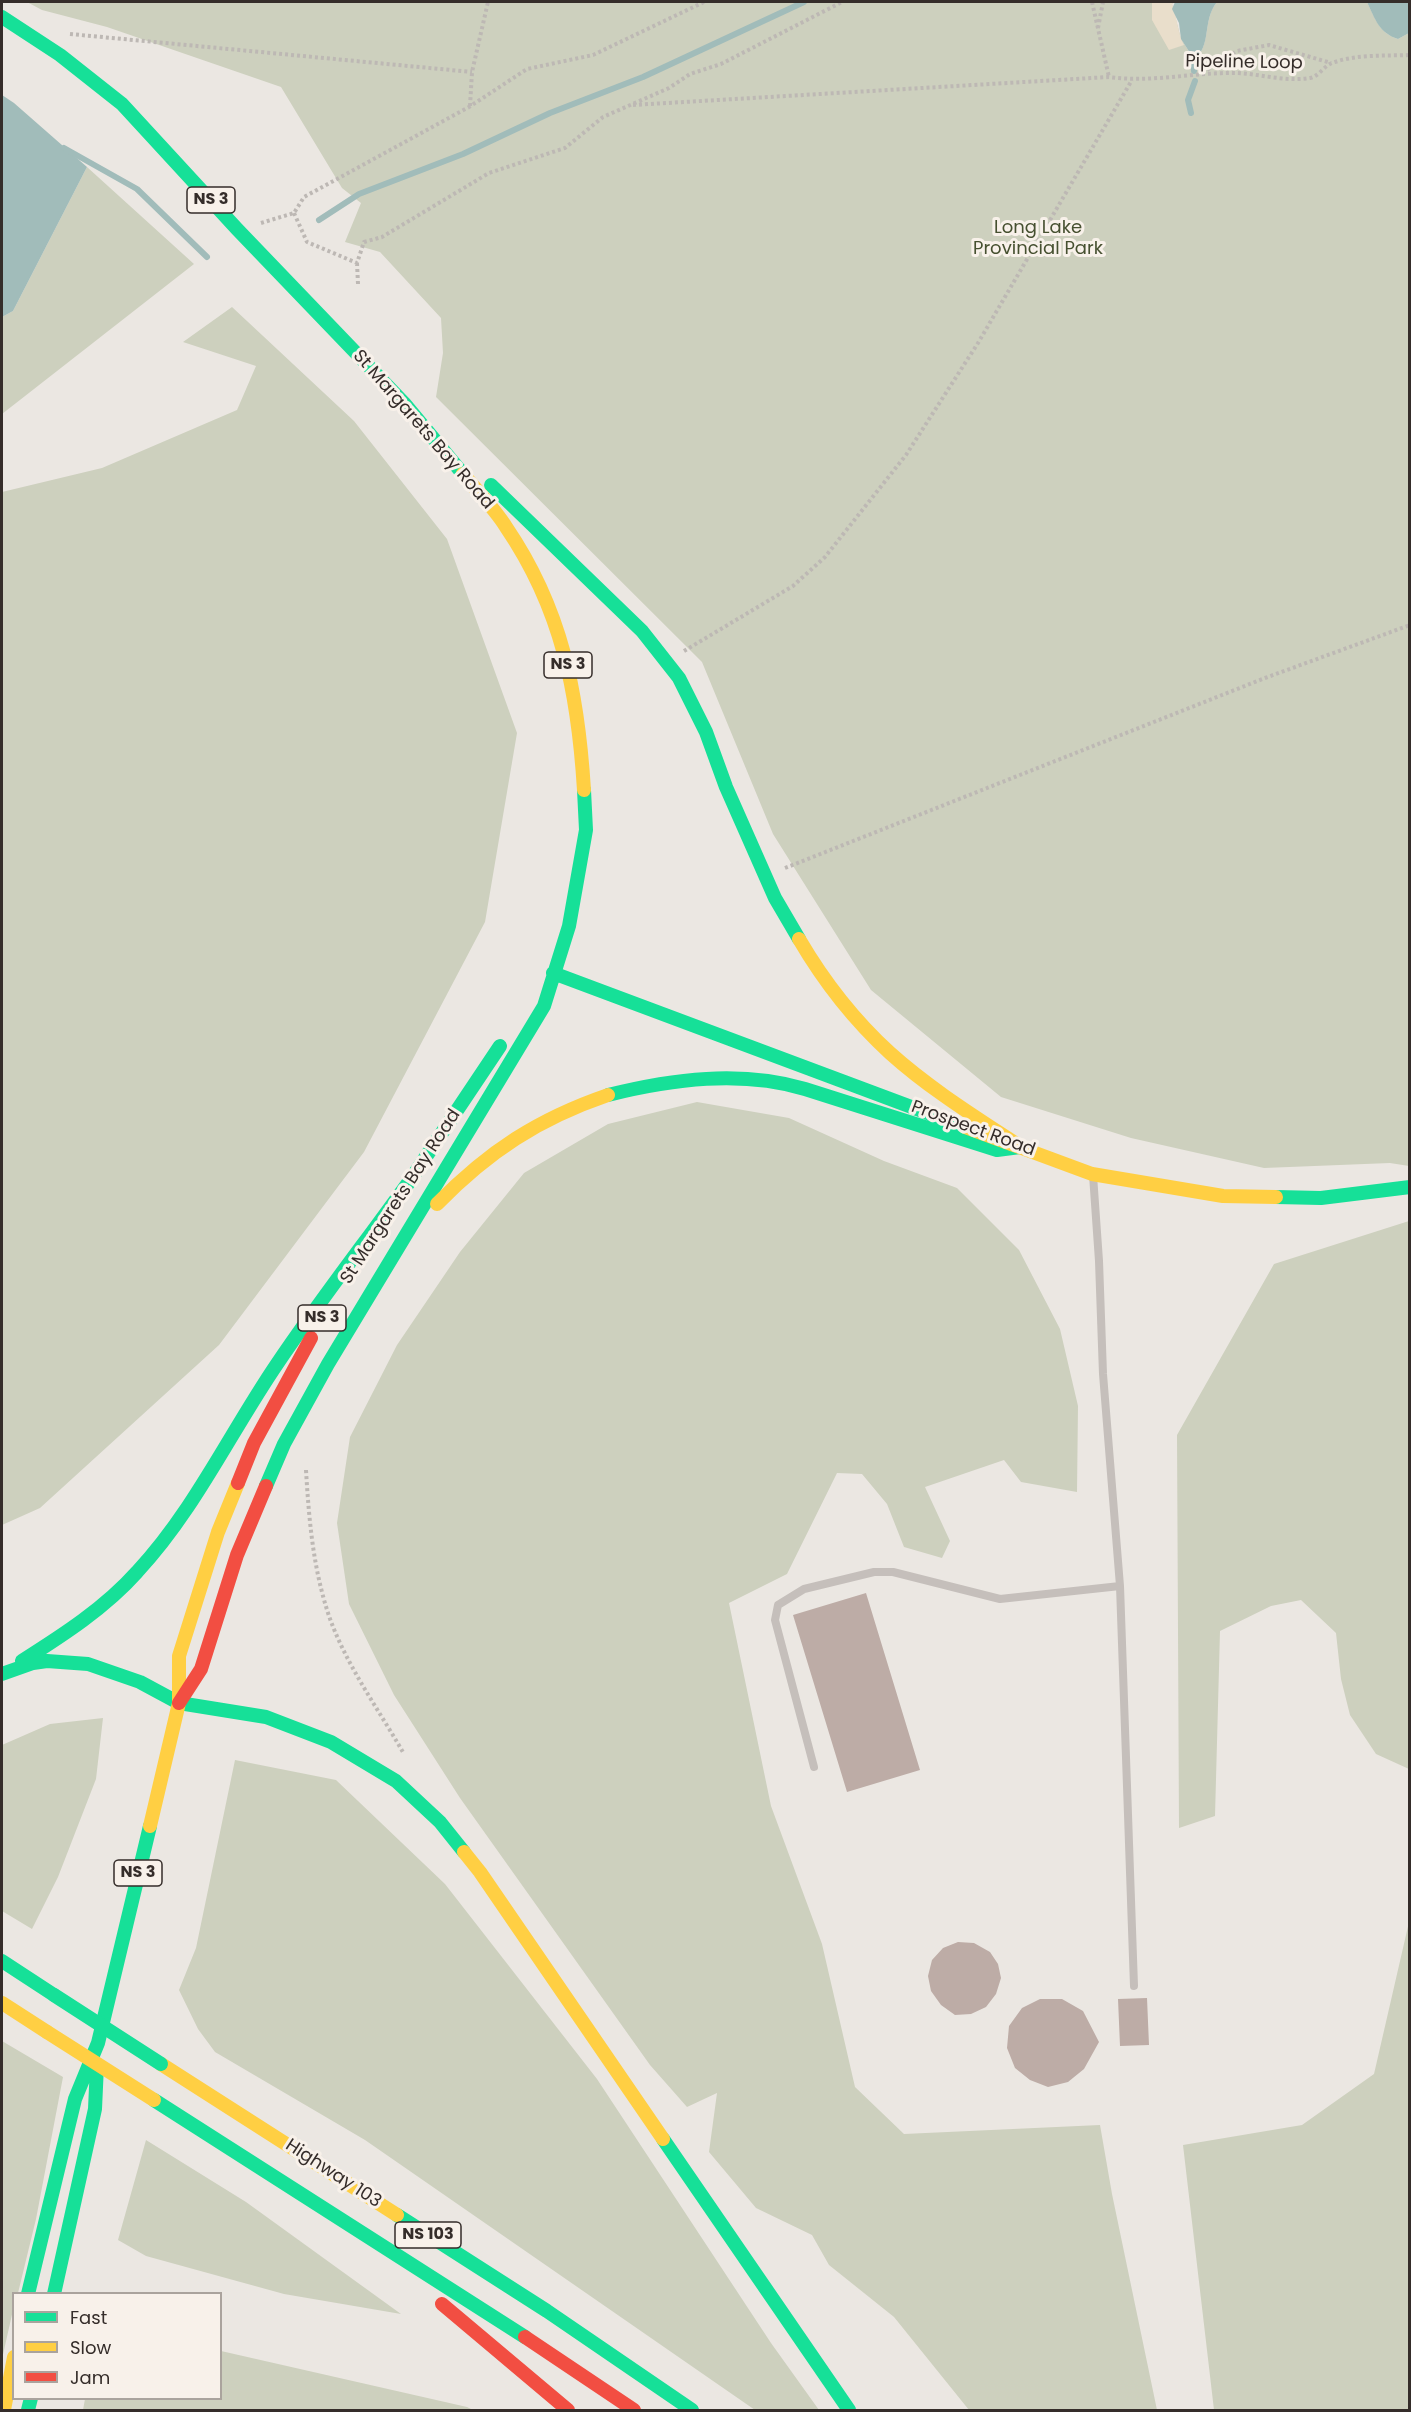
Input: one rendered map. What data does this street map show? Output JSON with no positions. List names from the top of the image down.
{
  "streets": {
    "main road": [
      "NS 3",
      "St Margarets Bay Road",
      "Prospect Road",
      "Highway 103",
      "NS 103"
    ],
    "path": ["Pipeline Loop"]
  },
  "crossings": [
    ["St Margarets Bay Road", "Prospect Road"]
  ],
  "parks": ["Long Lake Provincial Park"],
  "legend": ["Fast", "Slow", "Jam"]
}
